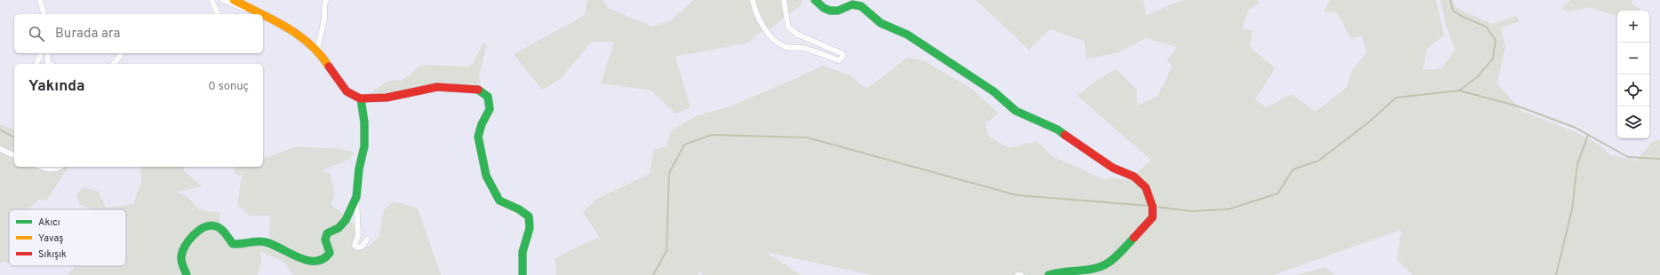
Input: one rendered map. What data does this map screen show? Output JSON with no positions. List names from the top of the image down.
{
  "legend": ["Akıcı", "Yavaş", "Sıkışık"],
  "page": {
    "map_buttons": ["+", "−"],
    "search": "Burada ara",
    "heading": ["Yakında", "0 sonuç"]
  }
}
